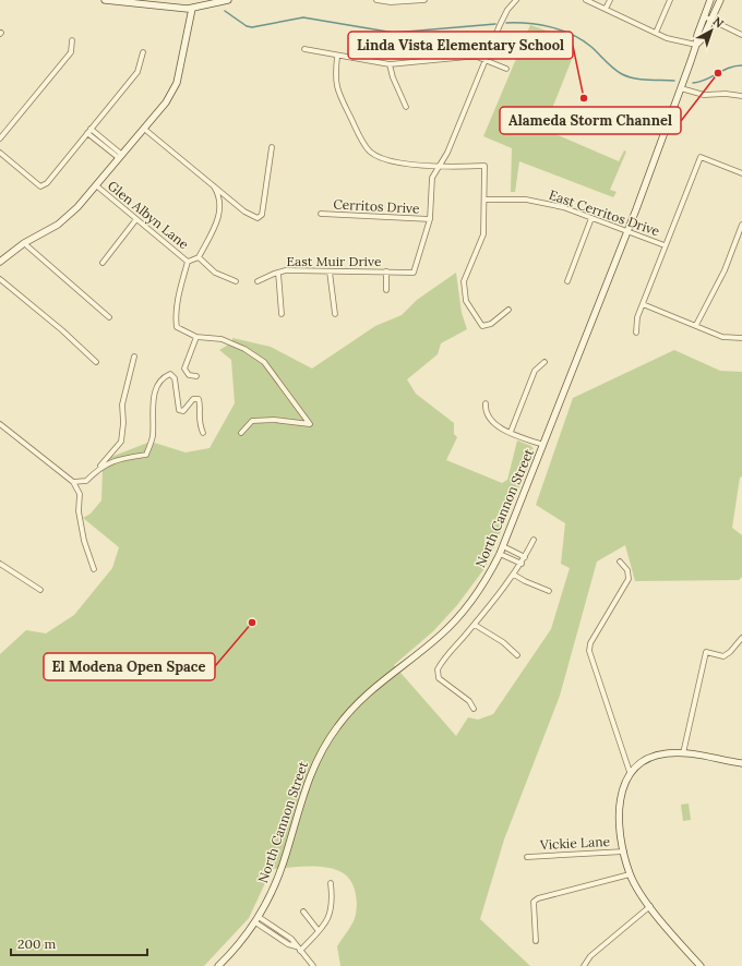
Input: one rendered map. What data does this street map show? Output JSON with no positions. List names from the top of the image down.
{
  "streets": {
    "main road": ["North Cannon Street"],
    "street": [
      "Cerritos Drive",
      "East Cerritos Drive",
      "Glen Albyn Lane",
      "East Muir Drive",
      "Vickie Lane"
    ]
  },
  "crossings": [
    ["Cerritos Drive", "East Muir Drive"],
    ["East Cerritos Drive", "North Cannon Street"]
  ],
  "places": ["Alameda Storm Channel", "Linda Vista Elementary School", "El Modena Open Space"],
  "scale_bar": "200 m",
  "north": "top right"
}
